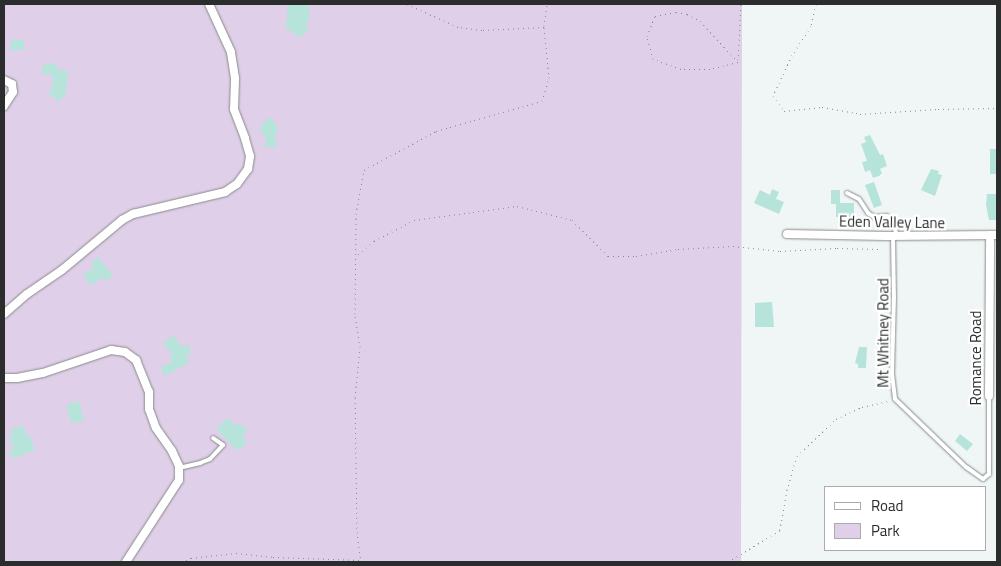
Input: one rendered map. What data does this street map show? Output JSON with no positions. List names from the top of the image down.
{
  "streets": {
    "street": ["Eden Valley Lane", "Romance Road"],
    "lane": ["Mt Whitney Road"]
  },
  "crossings": [
    ["Eden Valley Lane", "Mt Whitney Road"],
    ["Eden Valley Lane", "Romance Road"],
    ["Mt Whitney Road", "Romance Road"]
  ],
  "legend": ["Road", "Park"]
}
